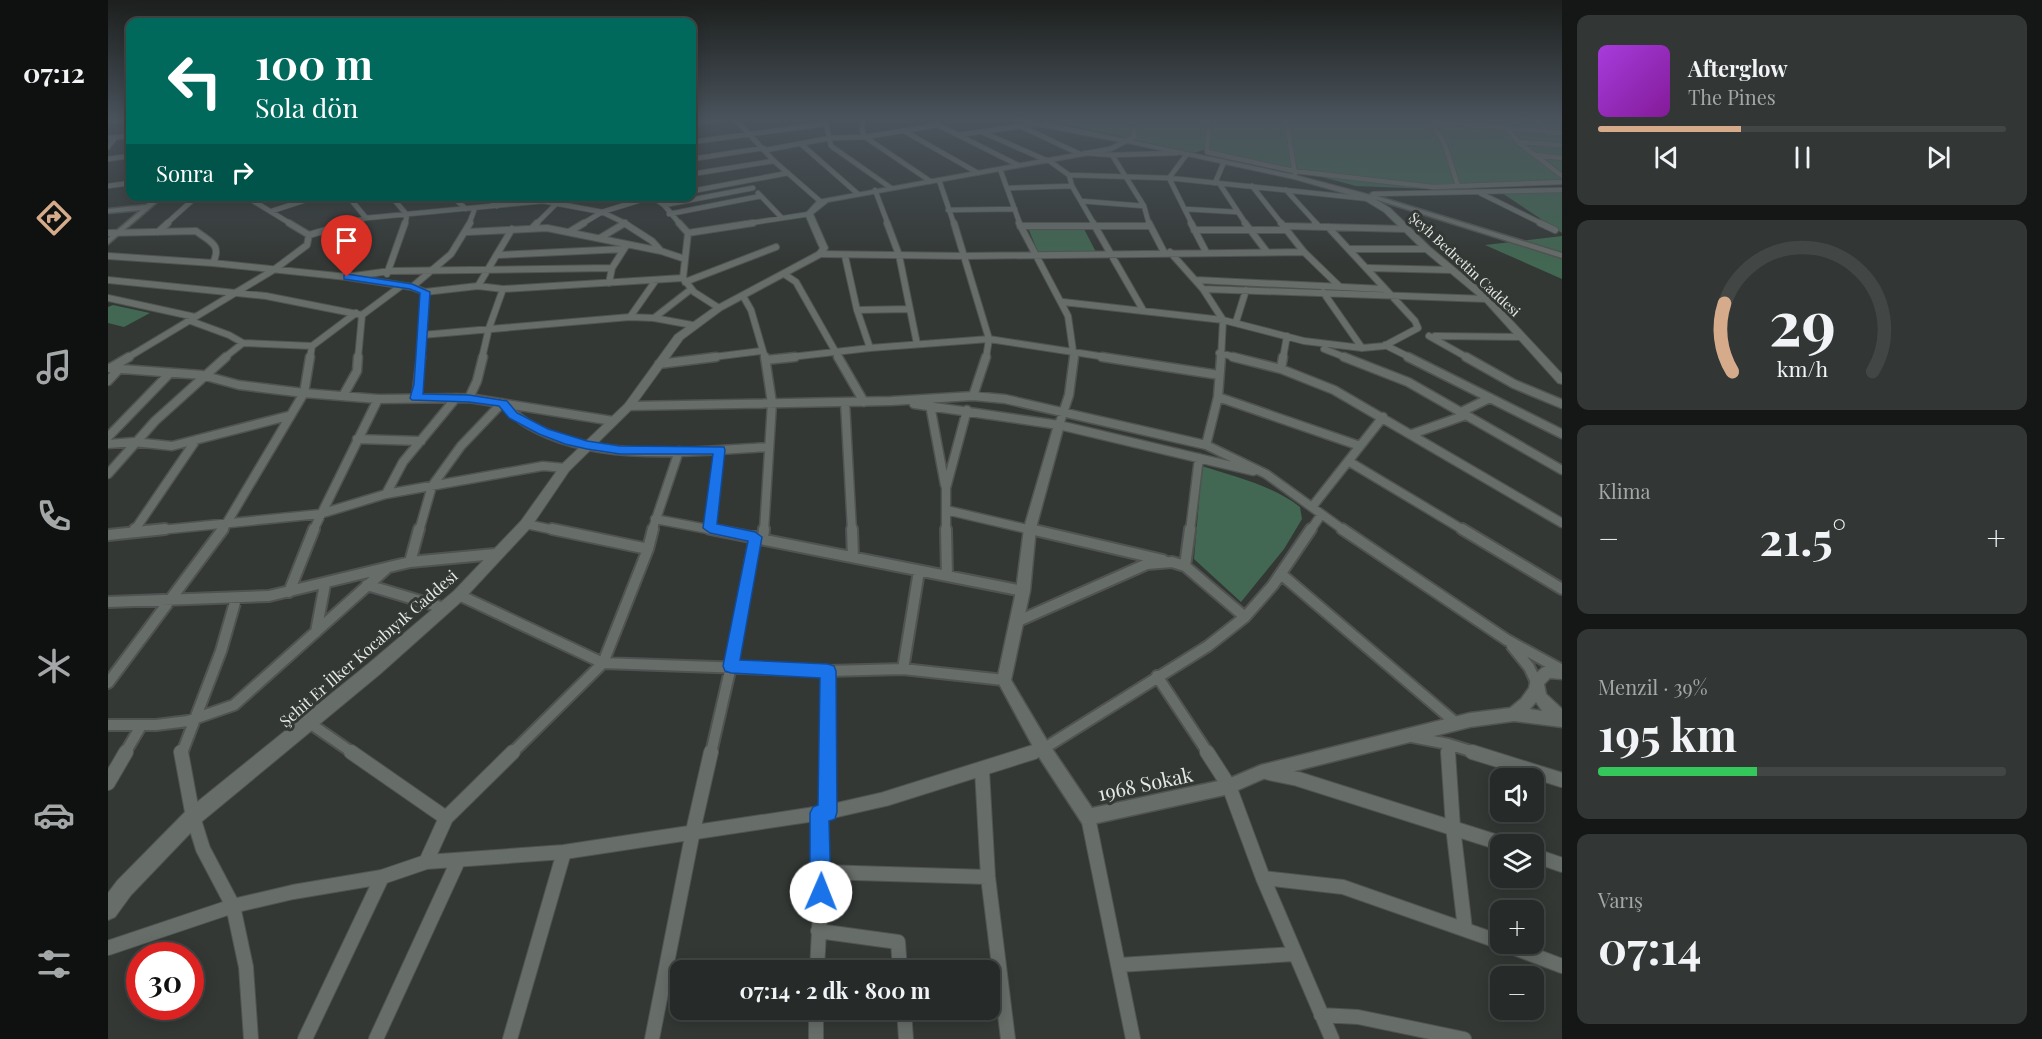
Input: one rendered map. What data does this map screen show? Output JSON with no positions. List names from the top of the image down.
{
  "streets": {
    "main road": ["Şeyh Bedrettin Caddesi", "Şehit Er İlker Kocabıyık Caddesi"],
    "street": ["1968 Sokak"]
  },
  "page": {
    "tabs": "07:12",
    "turn": ["100 m", "Sola dön"],
    "song": ["Afterglow", "The Pines"],
    "then": "Sonra",
    "tile": [
      "Klima",
      ["Menzil · 39%", "195 km"],
      ["Varış", "07:14"]
    ],
    "heat": ["−", "21.5°", "+"],
    "map_buttons": ["+", "−"],
    "limit": "30",
    "trip": "07:14 · 2 dk · 800 m",
    "gauge": ["29", "km/h"]
  }
}
